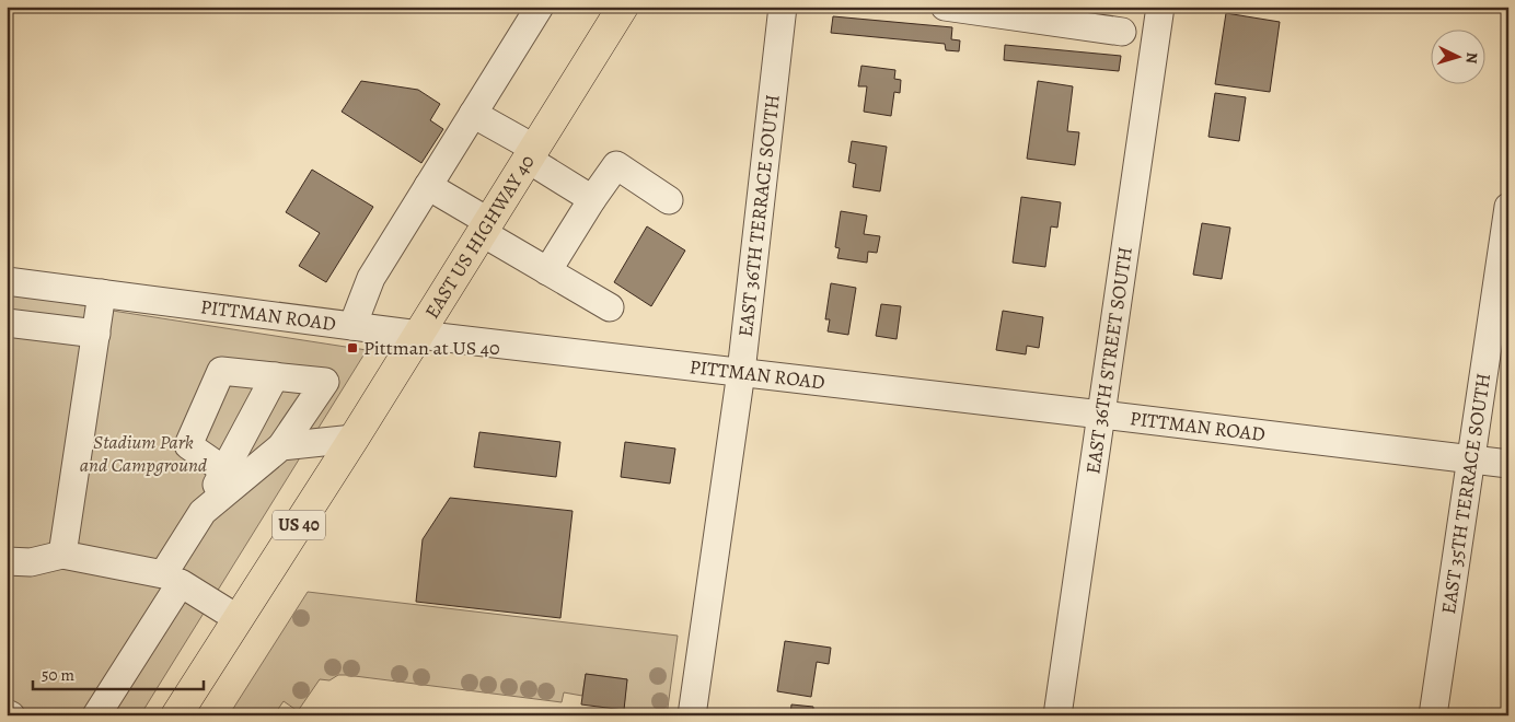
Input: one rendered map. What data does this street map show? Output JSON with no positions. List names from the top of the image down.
{
  "streets": {
    "main road": ["EAST US HIGHWAY 40", "US 40"],
    "street": [
      "EAST 36TH TERRACE SOUTH",
      "PITTMAN ROAD",
      "EAST 36TH STREET SOUTH",
      "EAST 35TH TERRACE SOUTH"
    ]
  },
  "crossings": [
    ["EAST 36TH TERRACE SOUTH", "PITTMAN ROAD"],
    ["EAST US HIGHWAY 40", "PITTMAN ROAD"],
    ["PITTMAN ROAD", "EAST 36TH STREET SOUTH"],
    ["PITTMAN ROAD", "EAST 35TH TERRACE SOUTH"]
  ],
  "parks": ["Stadium Park and Campground"],
  "places": {
    "transit": ["Pittman at US 40"]
  },
  "scale_bar": "50 m",
  "north": "right"
}
